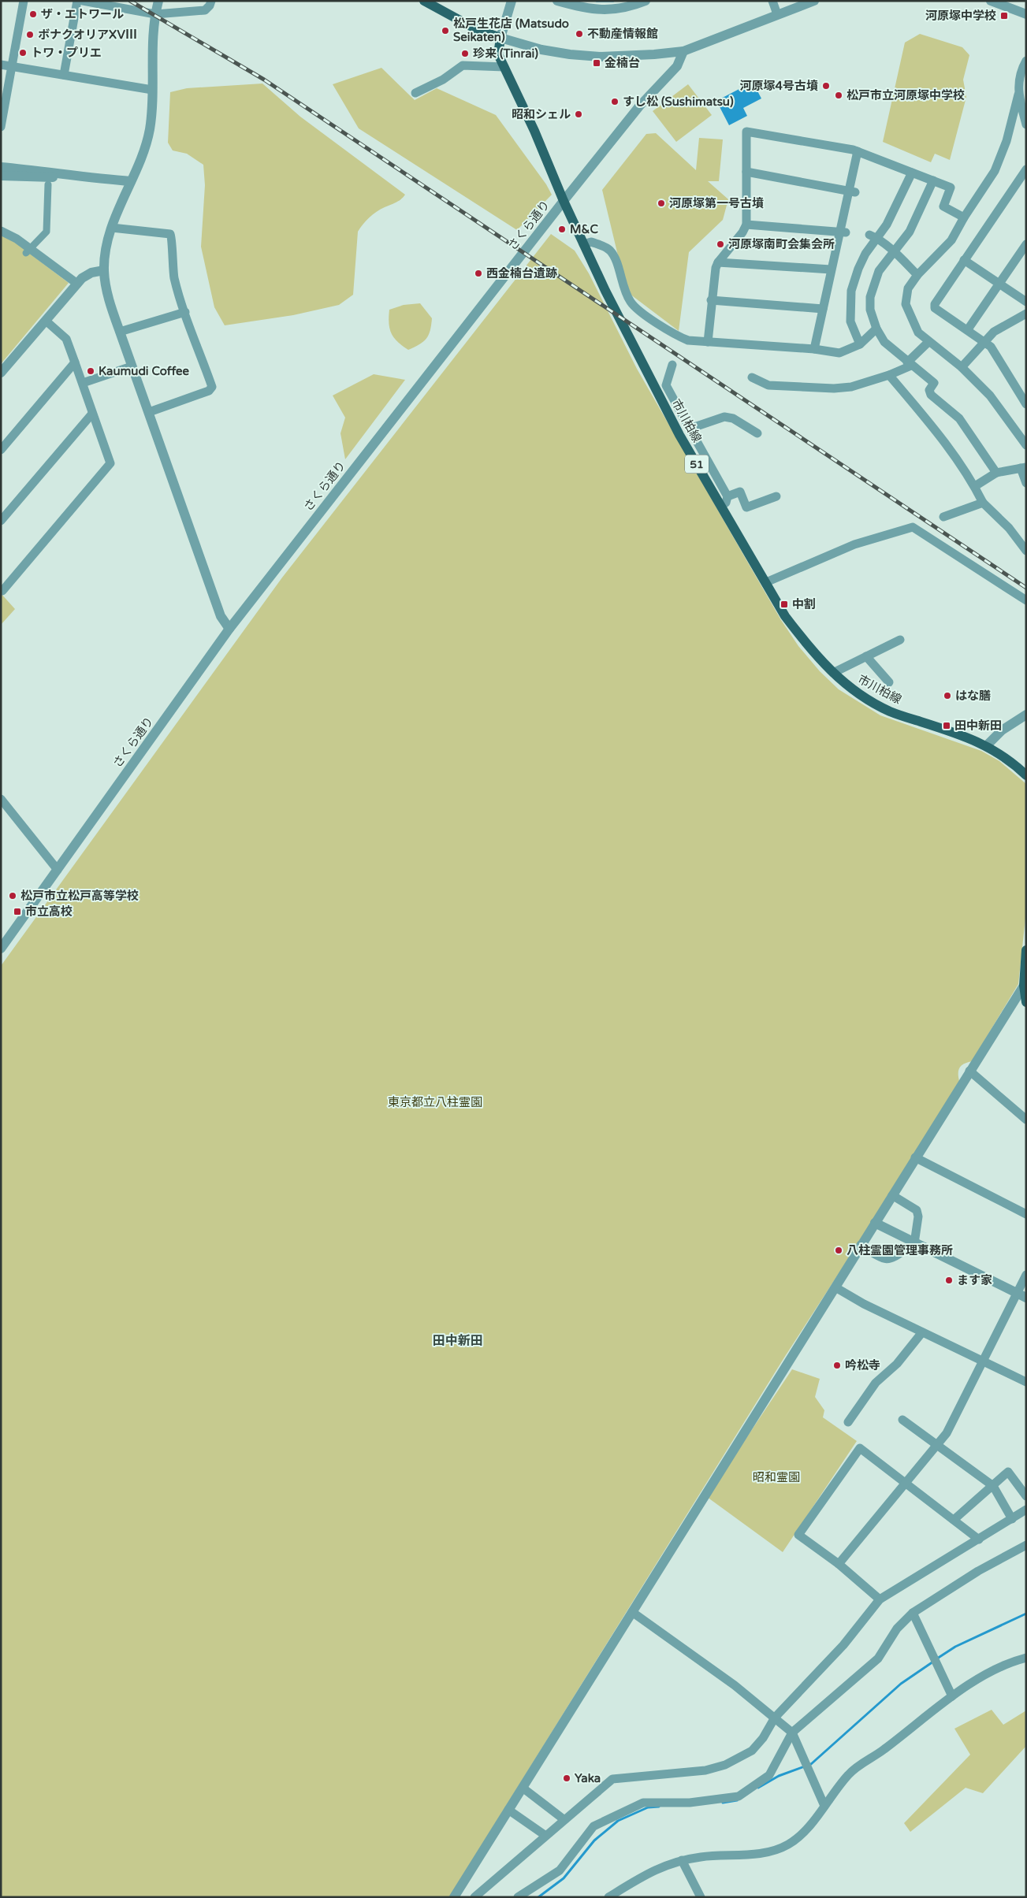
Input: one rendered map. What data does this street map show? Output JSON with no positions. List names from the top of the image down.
{
  "streets": {
    "main road": ["市川柏線", "51"],
    "street": ["さくら通り"]
  },
  "crossings": [
    ["さくら通り", "市川柏線"]
  ],
  "districts": ["田中新田"],
  "parks": ["東京都立八柱霊園", "昭和霊園"],
  "places": {
    "other": [
      "ザ・エトワール",
      "松戸生花店 (Matsudo Seikaten)",
      "不動産情報館",
      "ボナクオリアXVⅢ",
      "トワ・プリエ",
      "珍来 (Tinrai)",
      "河原塚4号古墳",
      "松戸市立河原塚中学校",
      "すし松 (Sushimatsu)",
      "昭和シェル",
      "河原塚第一号古墳",
      "M&C",
      "河原塚南町会集会所",
      "西金楠台遺跡",
      "Kaumudi Coffee",
      "はな膳",
      "松戸市立松戸高等学校",
      "八柱霊園管理事務所",
      "ます家",
      "吟松寺",
      "Yaka"
    ],
    "transit": [
      "河原塚中学校",
      "金楠台",
      "中割",
      "田中新田",
      "市立高校"
    ]
  }
}
